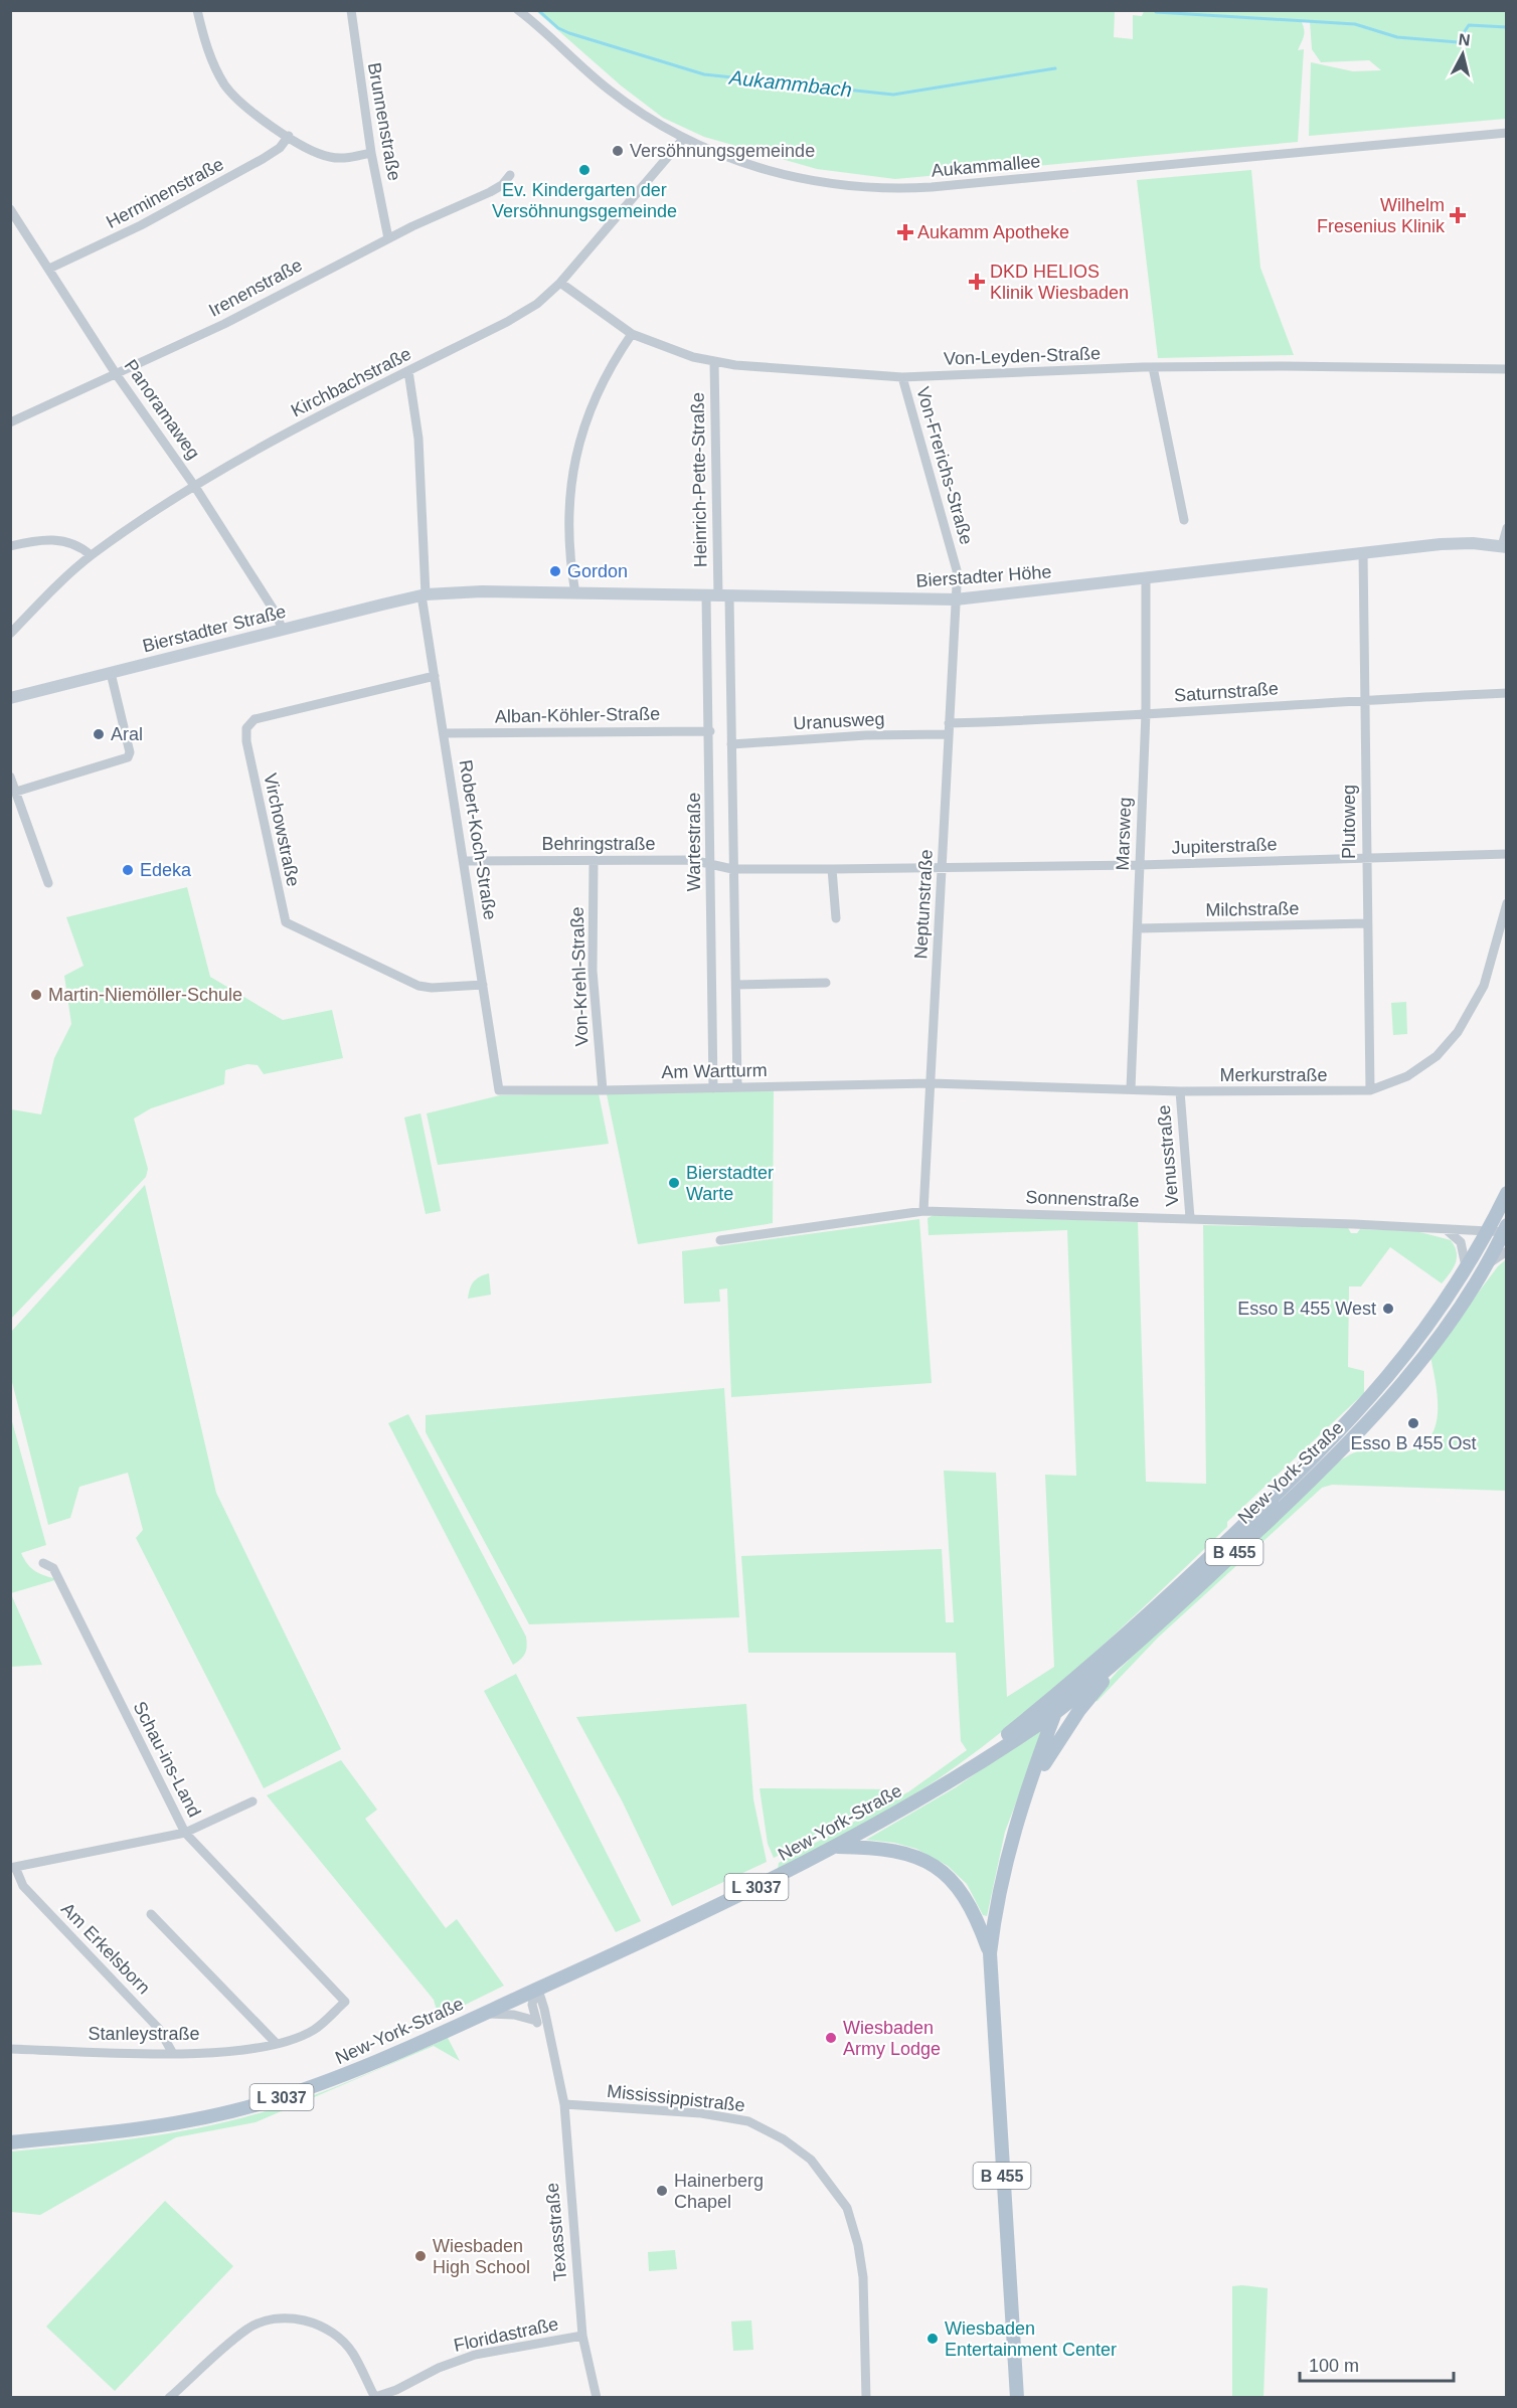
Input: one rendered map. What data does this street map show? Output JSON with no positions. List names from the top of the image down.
{
  "streets": {
    "main road": [
      "Bierstadter Höhe",
      "Bierstadter Straße",
      "New-York-Straße",
      "B 455",
      "L 3037"
    ],
    "street": [
      "Brunnenstraße",
      "Aukammallee",
      "Herminenstraße",
      "Irenenstraße",
      "Von-Leyden-Straße",
      "Kirchbachstraße",
      "Panoramaweg",
      "Von-Frerichs-Straße",
      "Heinrich-Pette-Straße",
      "Saturnstraße",
      "Alban-Köhler-Straße",
      "Uranusweg",
      "Plutoweg",
      "Virchowstraße",
      "Marsweg",
      "Robert-Koch-Straße",
      "Wartestraße",
      "Behringstraße",
      "Jupiterstraße",
      "Neptunstraße",
      "Milchstraße",
      "Von-Krehl-Straße",
      "Am Wartturm",
      "Merkurstraße",
      "Venusstraße",
      "Sonnenstraße",
      "Schau-ins-Land",
      "Am Erkelsborn",
      "Stanleystraße",
      "Mississippistraße",
      "Texasstraße",
      "Floridastraße"
    ]
  },
  "crossings": [
    ["Brunnenstraße", "Irenenstraße"],
    ["Aukammallee", "Kirchbachstraße"],
    ["Herminenstraße", "Panoramaweg"],
    ["Irenenstraße", "Panoramaweg"],
    ["Von-Leyden-Straße", "Kirchbachstraße"],
    ["Von-Leyden-Straße", "Von-Frerichs-Straße"],
    ["Von-Leyden-Straße", "Heinrich-Pette-Straße"],
    ["Kirchbachstraße", "Panoramaweg"],
    ["Panoramaweg", "Bierstadter Straße"],
    ["Von-Frerichs-Straße", "Bierstadter Höhe"],
    ["Von-Frerichs-Straße", "Neptunstraße"],
    ["Heinrich-Pette-Straße", "Bierstadter Höhe"],
    ["Heinrich-Pette-Straße", "Wartestraße"],
    ["Bierstadter Höhe", "Bierstadter Straße"],
    ["Bierstadter Höhe", "Plutoweg"],
    ["Bierstadter Höhe", "Marsweg"],
    ["Bierstadter Höhe", "Robert-Koch-Straße"],
    ["Bierstadter Höhe", "Wartestraße"],
    ["Bierstadter Höhe", "Neptunstraße"],
    ["Bierstadter Straße", "Robert-Koch-Straße"],
    ["Saturnstraße", "Plutoweg"],
    ["Saturnstraße", "Marsweg"],
    ["Saturnstraße", "Neptunstraße"],
    ["Alban-Köhler-Straße", "Robert-Koch-Straße"],
    ["Alban-Köhler-Straße", "Wartestraße"],
    ["Uranusweg", "Wartestraße"],
    ["Uranusweg", "Neptunstraße"],
    ["Plutoweg", "Jupiterstraße"],
    ["Plutoweg", "Milchstraße"],
    ["Plutoweg", "Merkurstraße"],
    ["Virchowstraße", "Robert-Koch-Straße"],
    ["Marsweg", "Jupiterstraße"],
    ["Marsweg", "Milchstraße"],
    ["Marsweg", "Merkurstraße"],
    ["Robert-Koch-Straße", "Behringstraße"],
    ["Robert-Koch-Straße", "Am Wartturm"],
    ["Wartestraße", "Behringstraße"],
    ["Wartestraße", "Am Wartturm"],
    ["Behringstraße", "Jupiterstraße"],
    ["Behringstraße", "Von-Krehl-Straße"],
    ["Jupiterstraße", "Neptunstraße"],
    ["Neptunstraße", "Am Wartturm"],
    ["Neptunstraße", "Merkurstraße"],
    ["Neptunstraße", "Sonnenstraße"],
    ["Von-Krehl-Straße", "Am Wartturm"],
    ["Am Wartturm", "Merkurstraße"],
    ["Merkurstraße", "Venusstraße"],
    ["Venusstraße", "Sonnenstraße"],
    ["Sonnenstraße", "B 455"],
    ["New-York-Straße", "B 455"],
    ["New-York-Straße", "L 3037"],
    ["B 455", "L 3037"],
    ["Schau-ins-Land", "Stanleystraße"],
    ["Am Erkelsborn", "Stanleystraße"],
    ["Mississippistraße", "Texasstraße"],
    ["Texasstraße", "Floridastraße"]
  ],
  "water": ["Aukammbach"],
  "places": {
    "other": [
      "Versöhnungsgemeinde",
      "Ev. Kindergarten der Versöhnungsgemeinde",
      "Gordon",
      "Aral",
      "Edeka",
      "Martin-Niemöller-Schule",
      "Bierstadter Warte",
      "Esso B 455 West",
      "Esso B 455 Ost",
      "Wiesbaden Army Lodge",
      "Hainerberg Chapel",
      "Wiesbaden High School",
      "Wiesbaden Entertainment Center"
    ],
    "health": ["Wilhelm Fresenius Klinik", "Aukamm Apotheke", "DKD HELIOS Klinik Wiesbaden"]
  },
  "scale_bar": "100 m",
  "north": "top"
}
